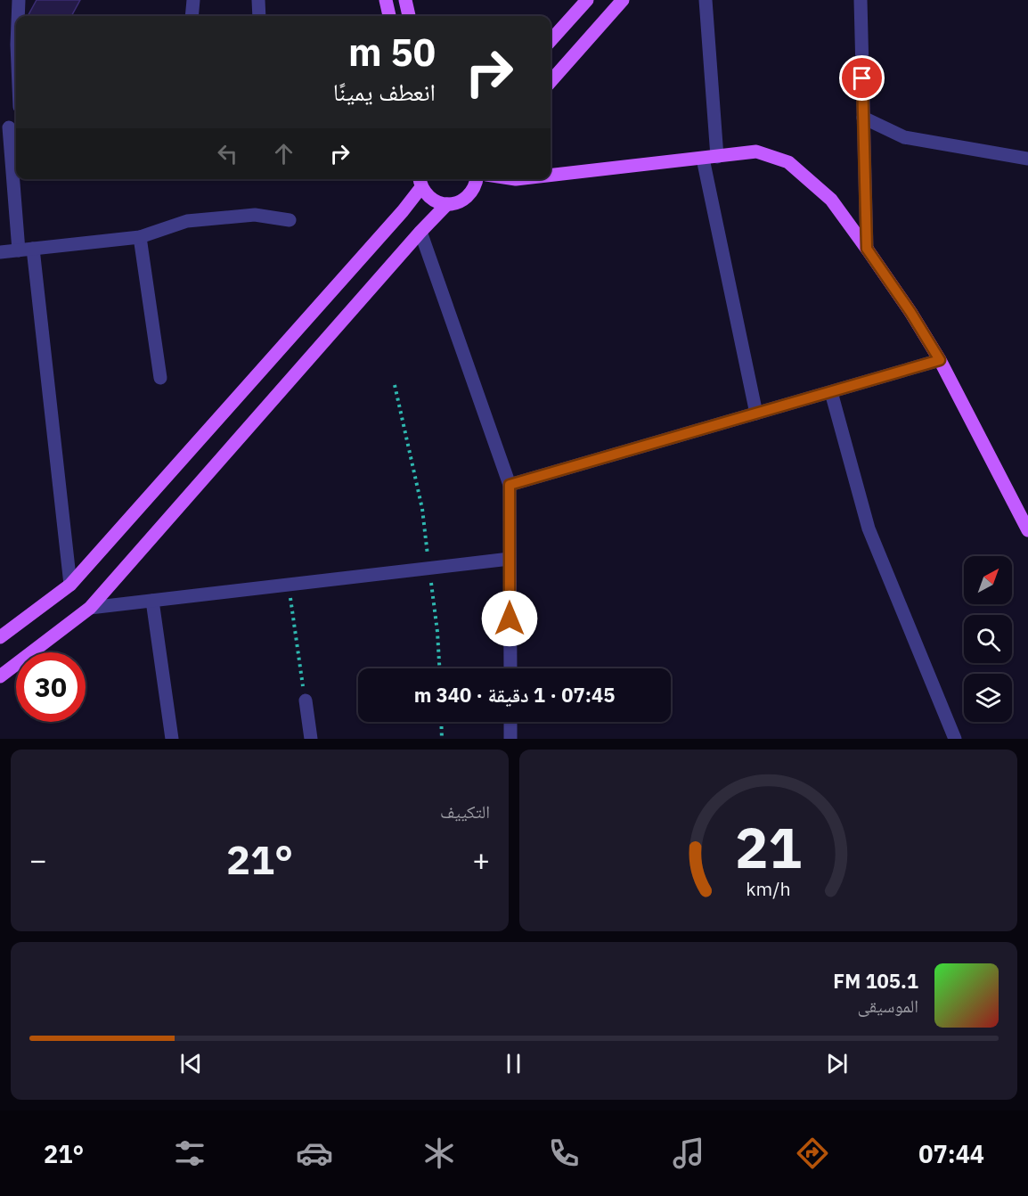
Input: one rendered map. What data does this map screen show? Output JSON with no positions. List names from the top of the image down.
{
  "north": "top right",
  "page": {
    "turn": ["50 m", "انعطف يمينًا"],
    "limit": "30",
    "trip": "07:45 · 1 دقيقة · 340 m",
    "tile": "التكييف",
    "heat": ["−", "21°", "+"],
    "song": ["105.1 FM", "الموسيقى"],
    "tabs": ["07:44", "21°"],
    "gauge": ["21", "km/h"]
  }
}
